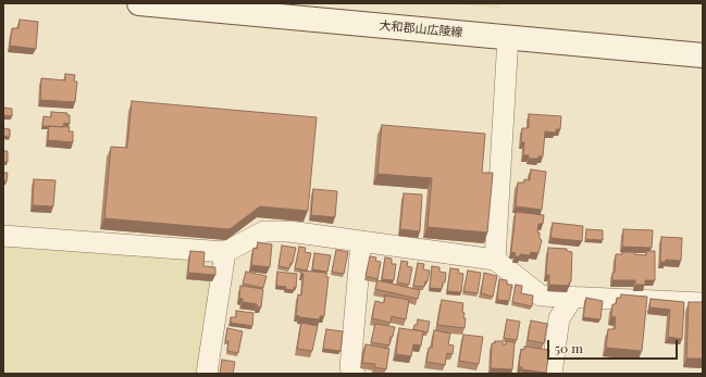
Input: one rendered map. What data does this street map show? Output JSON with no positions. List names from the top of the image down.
{
  "streets": {
    "main road": ["大和郡山広陵線"]
  },
  "scale_bar": "50 m"
}
